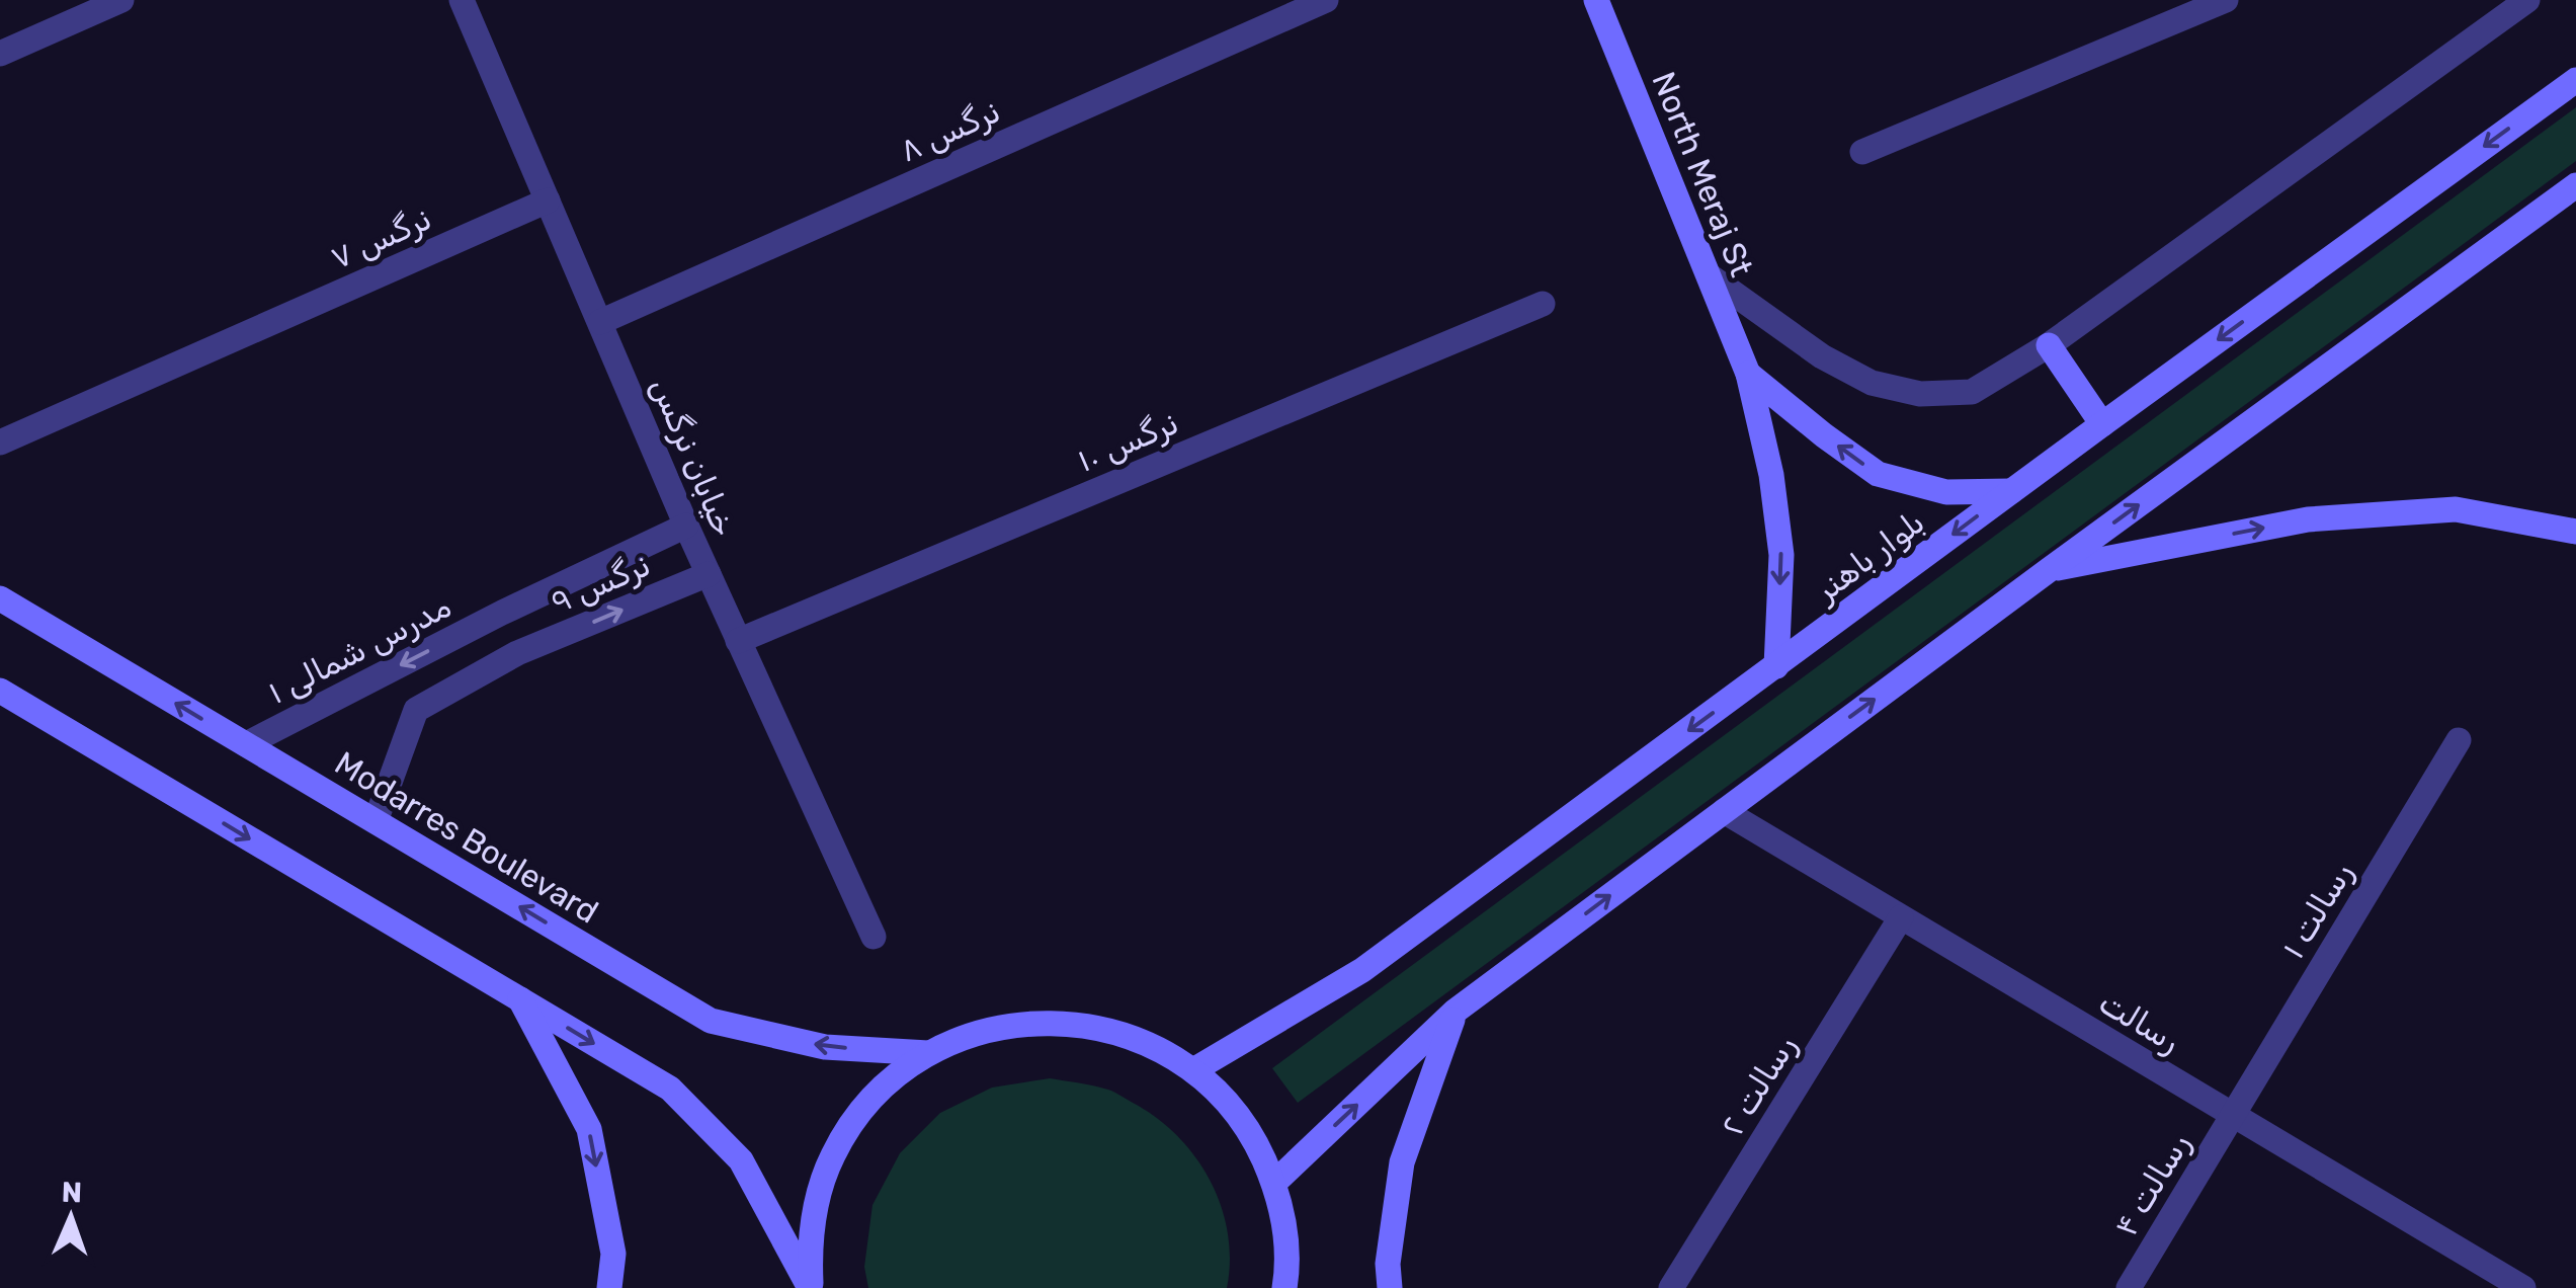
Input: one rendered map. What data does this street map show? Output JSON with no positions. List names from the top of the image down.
{
  "streets": {
    "main road": ["North Meraj St", "بلوار باهنر", "Modarres Boulevard"],
    "street": [
      "نرگس ۸",
      "نرگس ۷",
      "نرگس ۱۰",
      "خیابان نرگس",
      "نرگس ۹",
      "مدرس شمالی ۱",
      "رسالت ۱",
      "رسالت",
      "رسالت ۲",
      "رسالت ۴"
    ]
  },
  "crossings": [
    ["نرگس ۸", "خیابان نرگس"],
    ["North Meraj St", "بلوار باهنر"],
    ["نرگس ۷", "خیابان نرگس"],
    ["نرگس ۱۰", "خیابان نرگس"],
    ["خیابان نرگس", "نرگس ۹"],
    ["نرگس ۹", "مدرس شمالی ۱"],
    ["نرگس ۹", "Modarres Boulevard"],
    ["مدرس شمالی ۱", "Modarres Boulevard"],
    ["رسالت ۱", "رسالت"],
    ["رسالت ۱", "رسالت ۴"],
    ["رسالت", "رسالت ۲"],
    ["رسالت", "رسالت ۴"]
  ],
  "one_way": ["North Meraj St", "مدرس شمالی ۱"],
  "north": "top"
}
